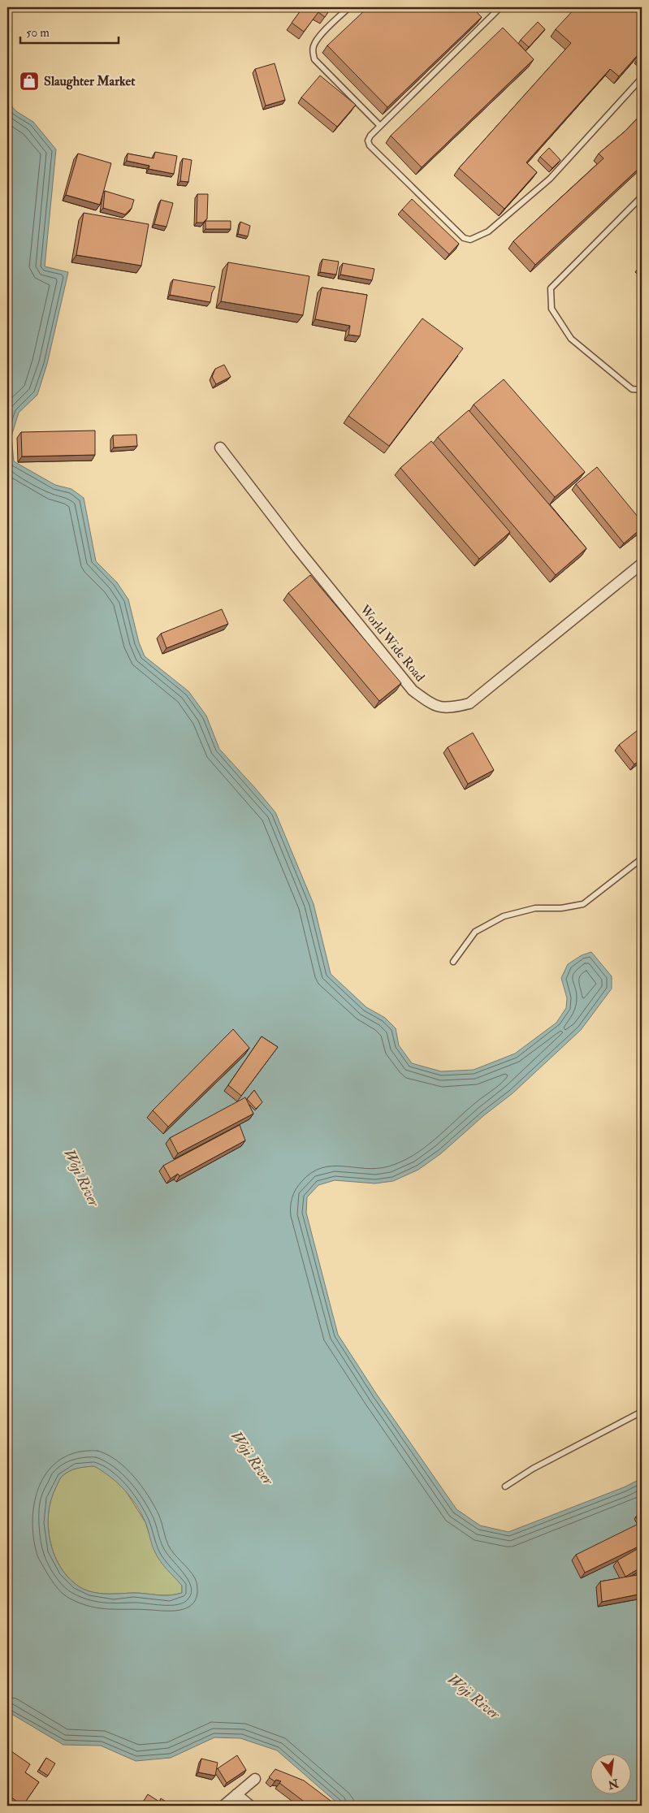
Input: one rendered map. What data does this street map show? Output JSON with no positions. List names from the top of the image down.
{
  "streets": {
    "street": ["World Wide Road"]
  },
  "water": ["Woji River"],
  "places": {
    "shop": ["Slaughter Market"]
  },
  "scale_bar": "50 m",
  "north": "bottom"
}
